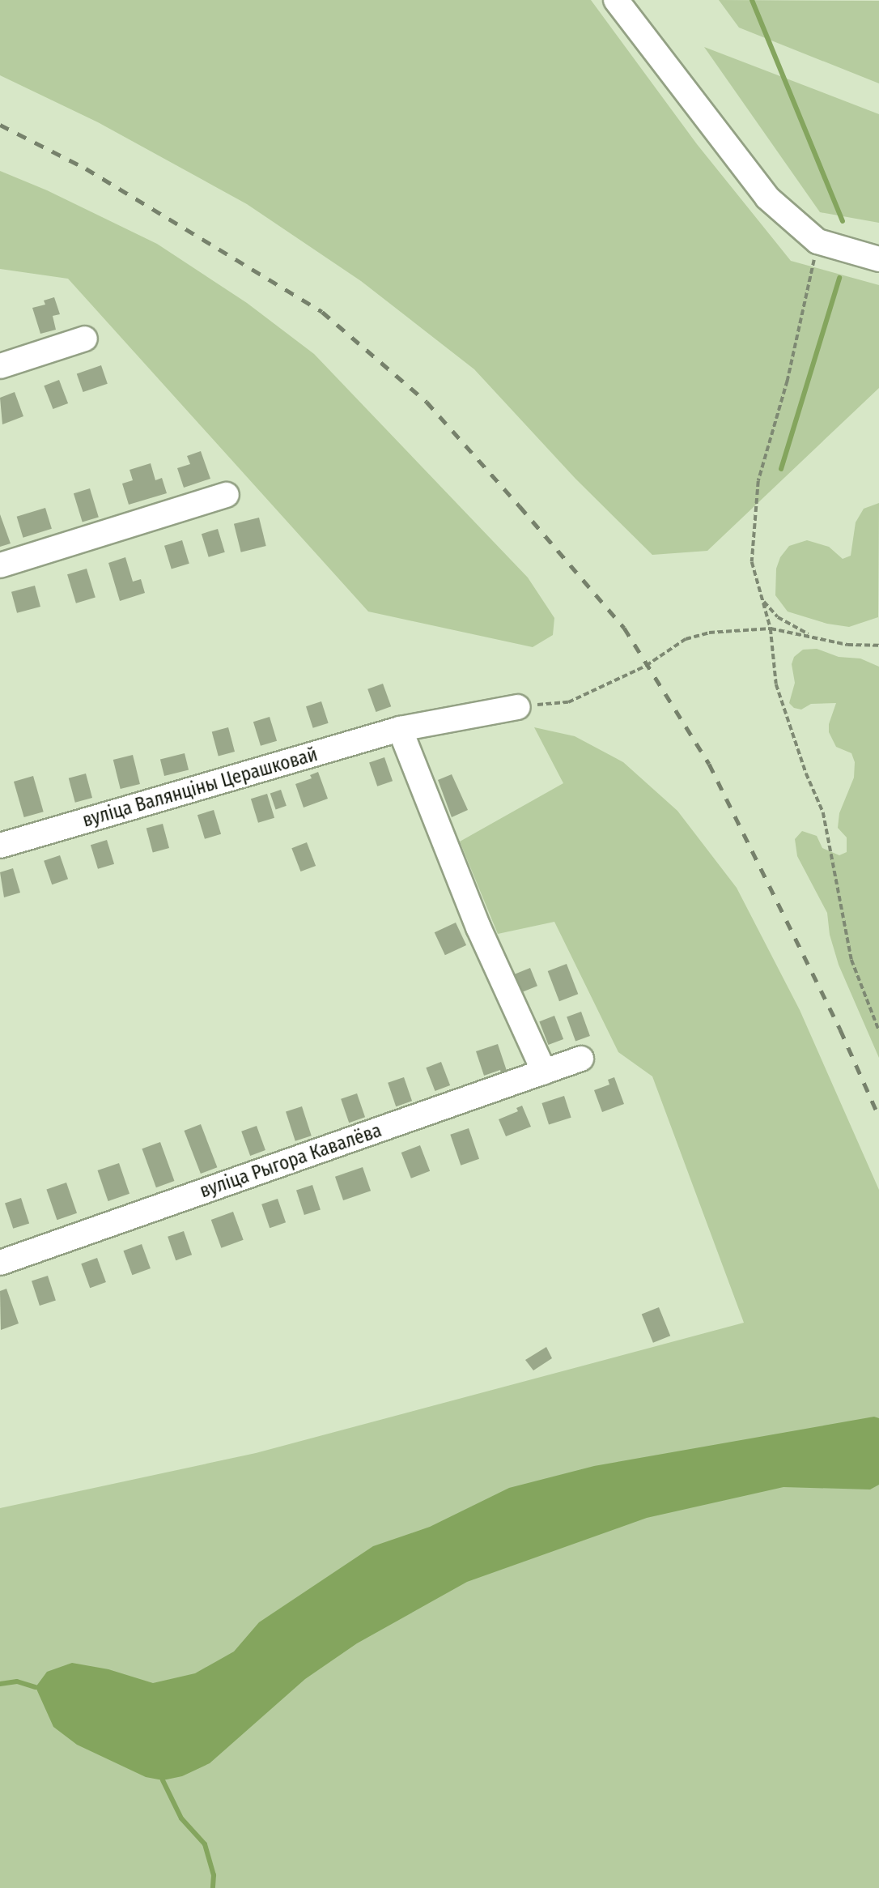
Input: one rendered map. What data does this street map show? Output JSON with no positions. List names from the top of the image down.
{
  "streets": {
    "street": ["вуліца Валянціны Церашковай", "вуліца Рыгора Кавалёва"]
  }
}
